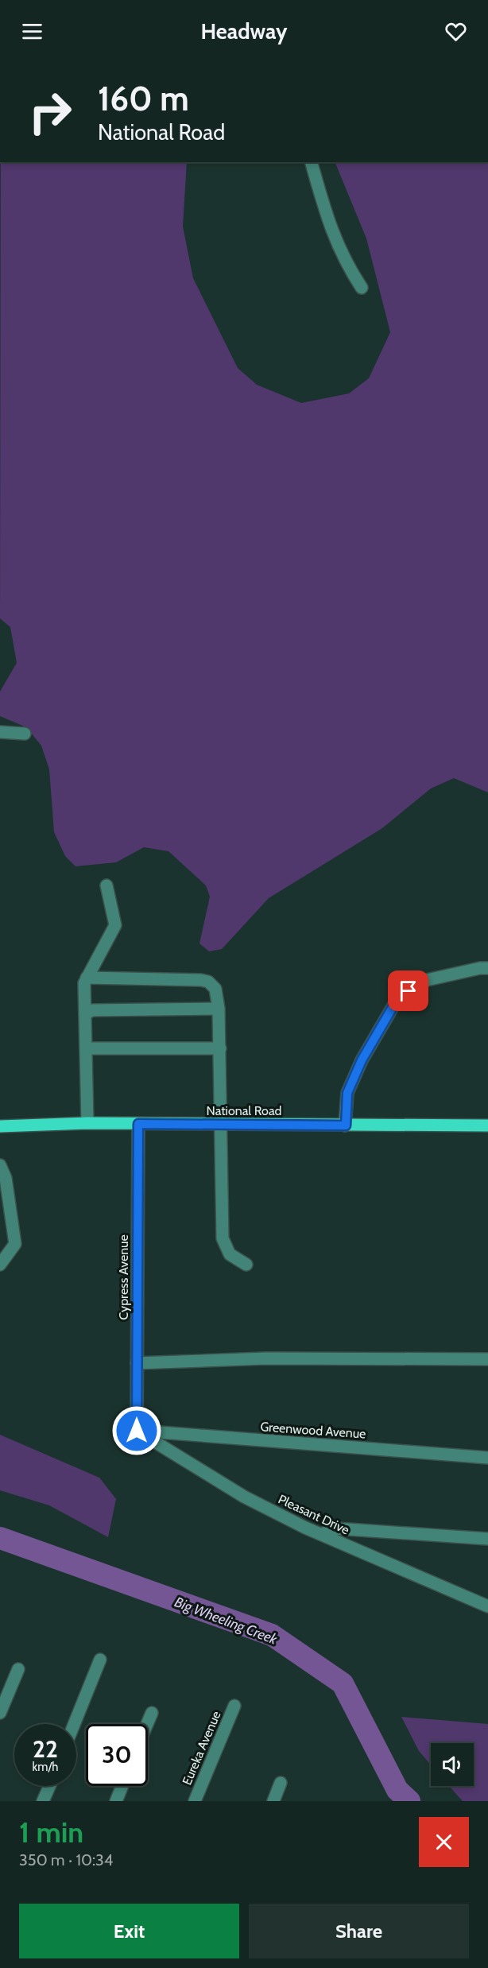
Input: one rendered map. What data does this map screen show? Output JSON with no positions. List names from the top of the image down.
{
  "streets": {
    "main road": ["National Road"],
    "street": [
      "Cypress Avenue",
      "Greenwood Avenue",
      "Pleasant Drive",
      "Eureka Avenue"
    ]
  },
  "crossings": [
    ["National Road", "Cypress Avenue"],
    ["Cypress Avenue", "Greenwood Avenue"],
    ["Cypress Avenue", "Pleasant Drive"],
    ["Greenwood Avenue", "Pleasant Drive"]
  ],
  "water": ["Big Wheeling Creek"],
  "page": {
    "header": "Headway",
    "turn": ["160 m", "National Road"],
    "speed": "22 km/h",
    "limit": "30",
    "heading": ["1 min", "350 m · 10:34"],
    "buttons": ["Exit", "Share"]
  }
}
